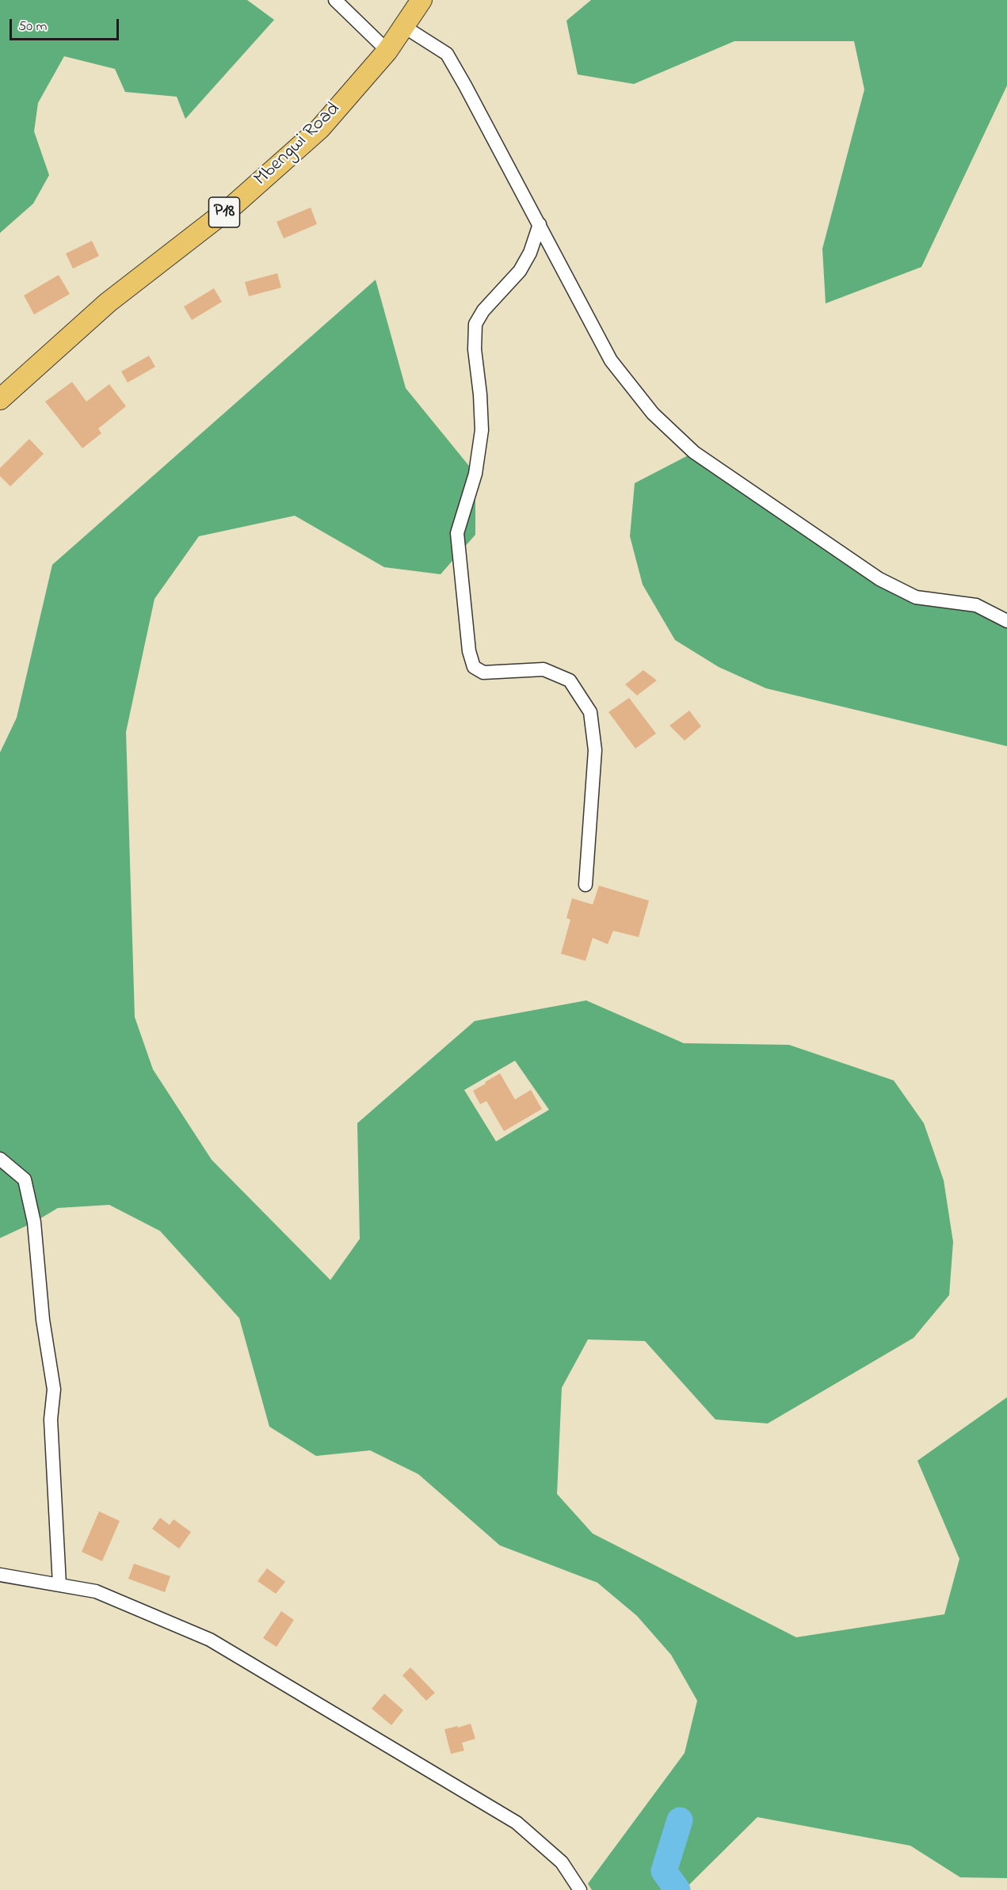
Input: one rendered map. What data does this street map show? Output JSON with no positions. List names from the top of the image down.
{
  "streets": {
    "main road": ["Mbengwi Road", "P18"]
  },
  "scale_bar": "50 m"
}
